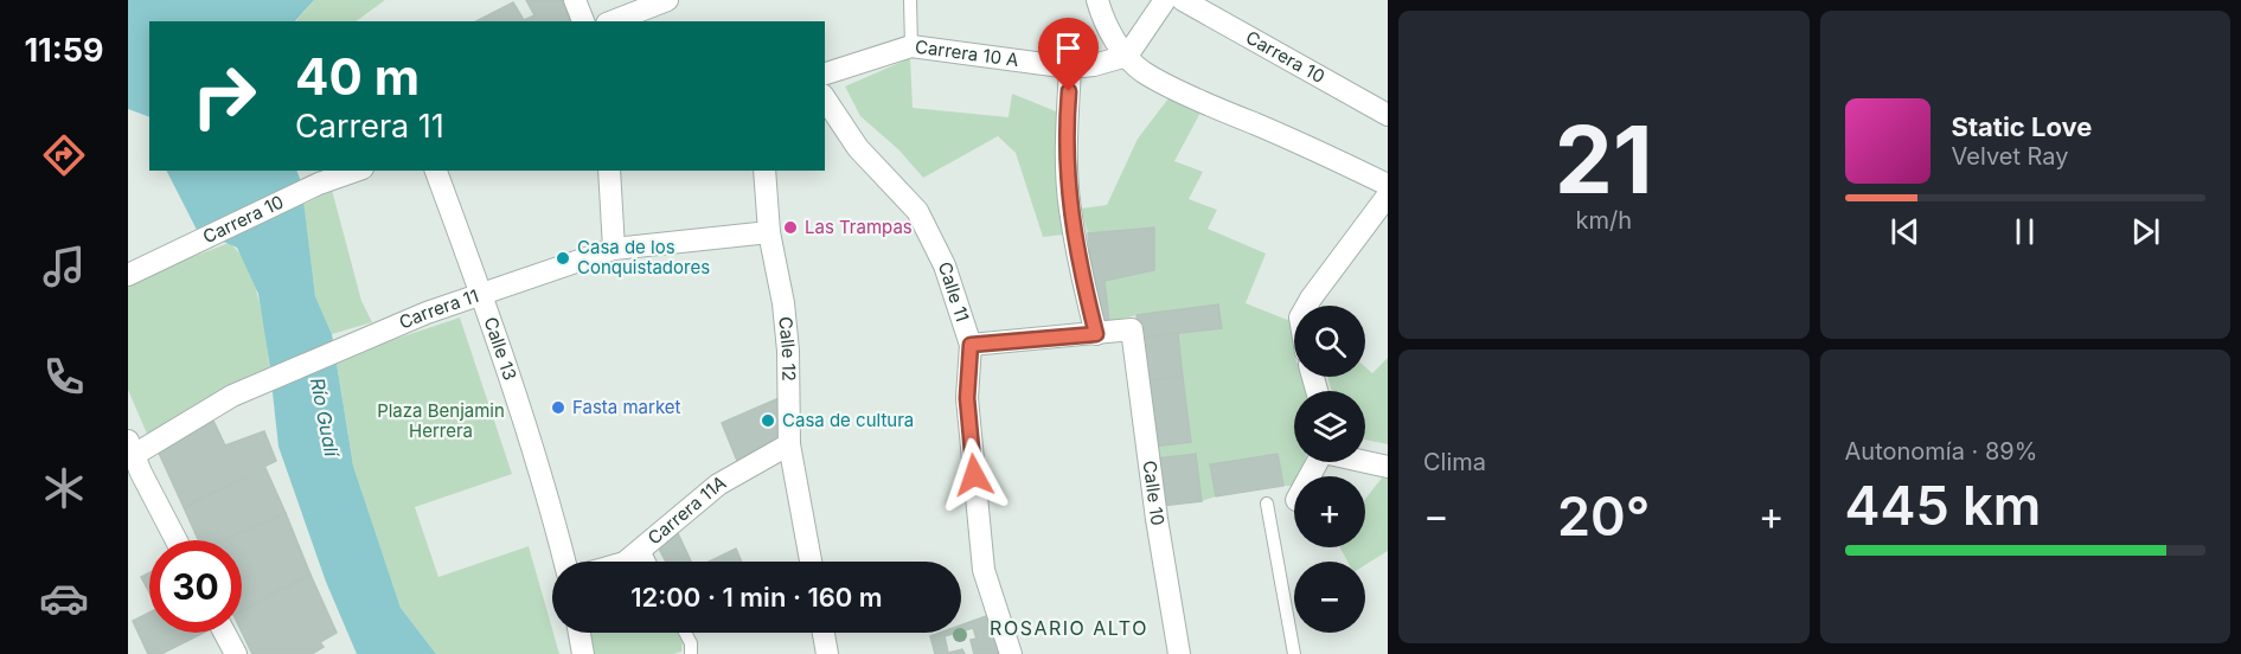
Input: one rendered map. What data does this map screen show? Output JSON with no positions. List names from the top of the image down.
{
  "streets": {
    "street": [
      "Carrera 10 A",
      "Carrera 10",
      "Calle 11",
      "Carrera 11",
      "Calle 13",
      "Calle 12",
      "Calle 10",
      "Carrera 11A"
    ]
  },
  "crossings": [
    ["Carrera 11", "Calle 13"],
    ["Carrera 11", "Calle 12"],
    ["Calle 12", "Carrera 11A"]
  ],
  "districts": ["ROSARIO ALTO"],
  "water": ["Río Gualí"],
  "parks": ["Plaza Benjamin Herrera"],
  "places": [
    "Las Trampas",
    "Casa de los Conquistadores",
    "Fasta market",
    "Casa de cultura"
  ],
  "page": {
    "tabs": "11:59",
    "tile": [
      ["21", "km/h"],
      "Clima",
      ["Autonomía · 89%", "445 km"]
    ],
    "turn": ["40 m", "Carrera 11"],
    "song": ["Static Love", "Velvet Ray"],
    "map_buttons": ["+", "−"],
    "heat": ["−", "20°", "+"],
    "limit": "30",
    "trip": "12:00 · 1 min · 160 m"
  }
}
